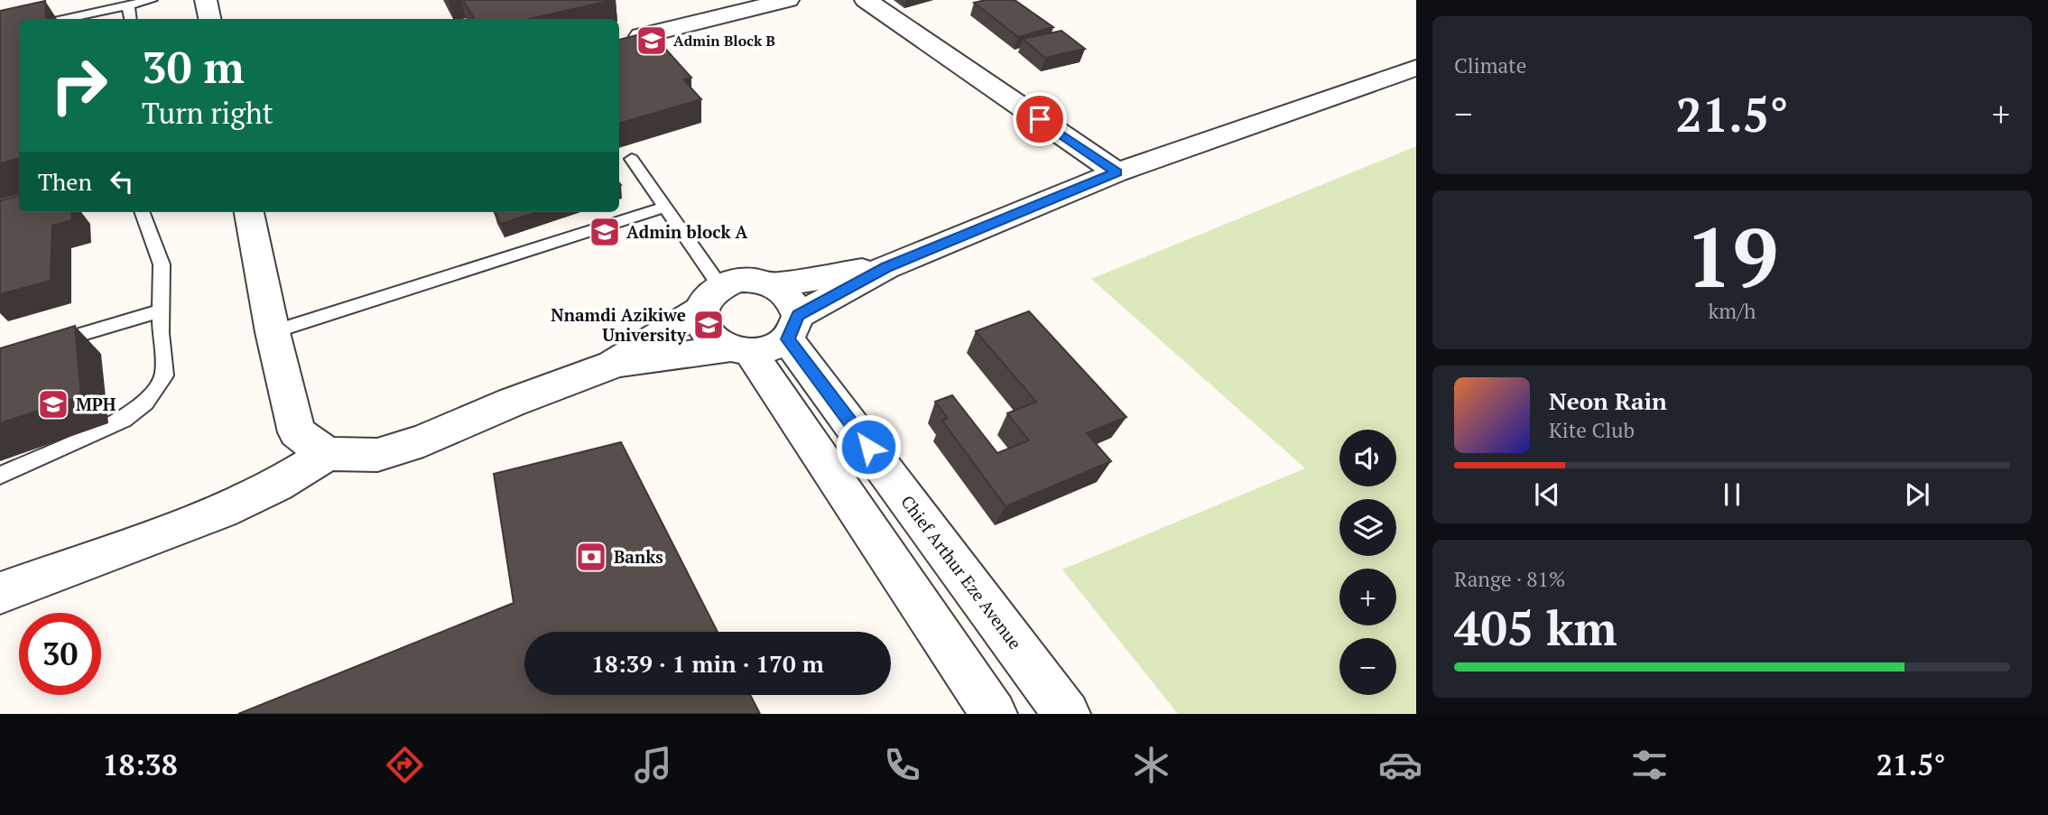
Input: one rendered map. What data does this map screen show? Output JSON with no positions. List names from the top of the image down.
{
  "streets": {
    "street": ["Chief Arthur Eze Avenue"]
  },
  "places": {
    "school or university": [
      "Admin Block B",
      "Admin block A",
      "Nnamdi Azikiwe University",
      "MPH"
    ],
    "bank": ["Banks"]
  },
  "page": {
    "tile": [
      "Climate",
      ["19", "km/h"],
      ["Range · 81%", "405 km"]
    ],
    "turn": ["30 m", "Turn right"],
    "heat": ["−", "21.5°", "+"],
    "then": "Then",
    "song": ["Neon Rain", "Kite Club"],
    "map_buttons": ["+", "−"],
    "limit": "30",
    "trip": "18:39 · 1 min · 170 m",
    "tabs": ["18:38", "21.5°"]
  }
}
